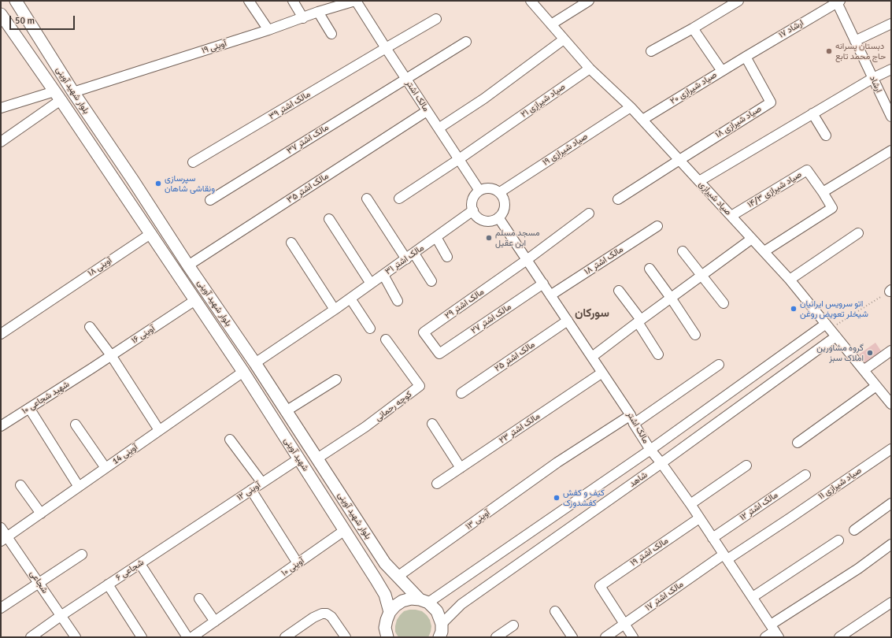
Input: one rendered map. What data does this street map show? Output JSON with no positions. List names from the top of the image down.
{
  "streets": {
    "main road": ["بلوار شهید آوینی", "شهید آوینی"],
    "street": [
      "ارشاد ۱۷",
      "آوینی ۱۹",
      "ارشاد",
      "صیاد شیرازی ۲۰",
      "مالک اشتر",
      "صیاد شیرازی ۲۱",
      "مالک اشتر ۳۹",
      "صیاد شیرازی ۱۸",
      "مالک اشتر ۳۷",
      "صیاد شیرازی ۱۹",
      "مالک اشتر ۳۵",
      "صیاد شیرازی ۱۴/۳",
      "صیاد شیرازی",
      "مالک اشتر ۳۱",
      "مالک اشتر ۱۸",
      "۱۸ آوینی",
      "مالک اشتر ۲۹",
      "مالک اشتر ۲۷",
      "۱۶ آوینی",
      "مالک اشتر ۲۵",
      "شهید شجاعی ۱۰",
      "کوچه رحمانی",
      "مالک اشتر ۲۳",
      "آوینی 14",
      "شاهد",
      "صیاد شیرازی ۱۱",
      "۱۲ آوینی",
      "مالک اشتر ۱۲",
      "آوینی ۱۳",
      "مالک اشتر ۱۹",
      "۱۰ آوینی",
      "شجاعی ۶",
      "شجاعی",
      "مالک اشتر ۱۷"
    ]
  },
  "crossings": [
    ["ارشاد ۱۷", "ارشاد"],
    ["ارشاد ۱۷", "صیاد شیرازی ۲۰"],
    ["ارشاد ۱۷", "صیاد شیرازی ۱۸"],
    ["آوینی ۱۹", "بلوار شهید آوینی"],
    ["آوینی ۱۹", "مالک اشتر"],
    ["صیاد شیرازی ۲۰", "صیاد شیرازی ۱۸"],
    ["صیاد شیرازی ۲۰", "صیاد شیرازی"],
    ["بلوار شهید آوینی", "مالک اشتر ۳۵"],
    ["بلوار شهید آوینی", "مالک اشتر ۳۱"],
    ["بلوار شهید آوینی", "۱۸ آوینی"],
    ["بلوار شهید آوینی", "۱۶ آوینی"],
    ["بلوار شهید آوینی", "کوچه رحمانی"],
    ["بلوار شهید آوینی", "شهید آوینی"],
    ["بلوار شهید آوینی", "شاهد"],
    ["بلوار شهید آوینی", "آوینی ۱۳"],
    ["مالک اشتر", "صیاد شیرازی ۲۱"],
    ["مالک اشتر", "مالک اشتر ۳۹"],
    ["مالک اشتر", "مالک اشتر ۳۷"],
    ["مالک اشتر", "صیاد شیرازی ۱۹"],
    ["مالک اشتر", "مالک اشتر ۳۵"],
    ["مالک اشتر", "مالک اشتر ۳۱"],
    ["مالک اشتر", "مالک اشتر ۱۸"],
    ["مالک اشتر", "مالک اشتر ۲۹"],
    ["مالک اشتر", "مالک اشتر ۲۷"],
    ["مالک اشتر", "مالک اشتر ۲۵"],
    ["مالک اشتر", "مالک اشتر ۲۳"],
    ["مالک اشتر", "شاهد"],
    ["مالک اشتر", "صیاد شیرازی ۱۱"],
    ["مالک اشتر", "مالک اشتر ۱۲"],
    ["مالک اشتر", "آوینی ۱۳"],
    ["مالک اشتر", "مالک اشتر ۱۹"],
    ["مالک اشتر", "مالک اشتر ۱۷"],
    ["صیاد شیرازی ۲۱", "صیاد شیرازی"],
    ["صیاد شیرازی ۱۸", "صیاد شیرازی"],
    ["صیاد شیرازی ۱۹", "صیاد شیرازی"],
    ["صیاد شیرازی ۱۹", "مالک اشتر ۳۱"],
    ["صیاد شیرازی ۱۴/۳", "صیاد شیرازی"],
    ["صیاد شیرازی", "شاهد"],
    ["مالک اشتر ۲۹", "مالک اشتر ۲۷"],
    ["۱۶ آوینی", "شهید شجاعی ۱۰"],
    ["۱۶ آوینی", "شهید آوینی"],
    ["آوینی 14", "شهید آوینی"],
    ["آوینی 14", "شجاعی"],
    ["شهید آوینی", "۱۲ آوینی"],
    ["شهید آوینی", "۱۰ آوینی"],
    ["صیاد شیرازی ۱۱", "مالک اشتر ۱۷"],
    ["۱۲ آوینی", "شجاعی ۶"],
    ["مالک اشتر ۱۹", "مالک اشتر ۱۷"],
    ["شجاعی ۶", "شجاعی"]
  ],
  "districts": ["سورکان"],
  "places": [
    "دبستان پسرانه حاج محمد تابع",
    "سپرسازی و‌نقاشی شاهان",
    "مسجد مسلم ابن عقیل",
    "اتو سرویس ایرانیان شیخلر تعویض روغن",
    "گروه مشاورین املاک سبز",
    "کیف و کفش کفشدوزک"
  ],
  "scale_bar": "50 m"
}
